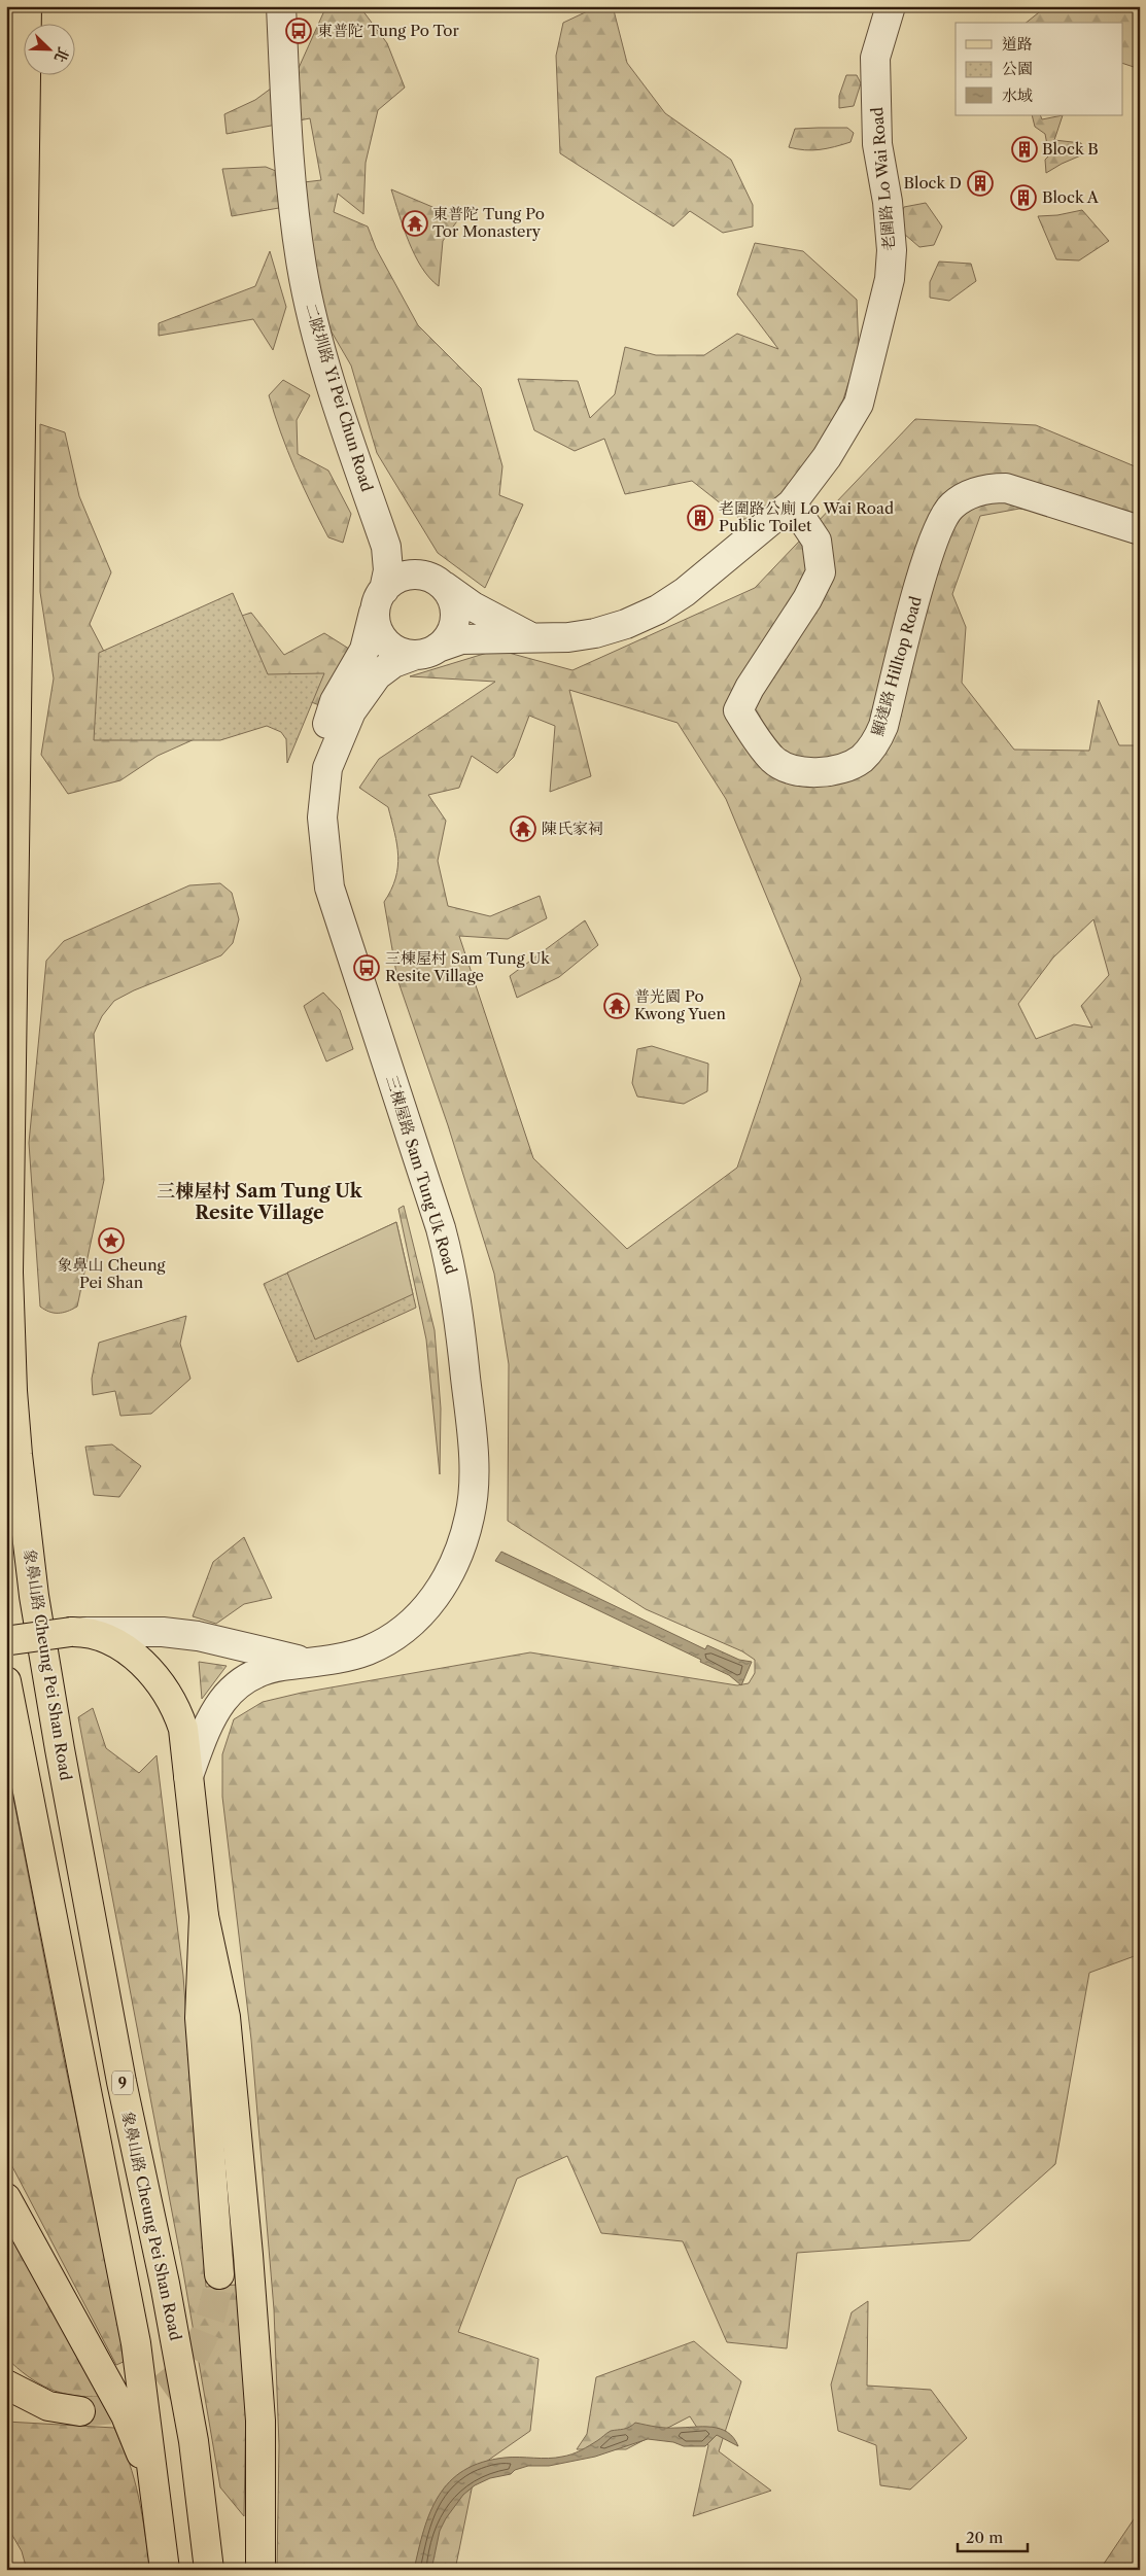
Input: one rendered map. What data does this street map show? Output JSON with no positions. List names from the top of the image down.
{
  "streets": {
    "main road": ["象鼻山路 Cheung Pei Shan Road", "9"],
    "street": [
      "老圍路 Lo Wai Road",
      "二陂圳路 Yi Pei Chun Road",
      "顯達路 Hilltop Road",
      "三棟屋路 Sam Tung Uk Road"
    ]
  },
  "crossings": [
    ["老圍路 Lo Wai Road", "二陂圳路 Yi Pei Chun Road"],
    ["老圍路 Lo Wai Road", "顯達路 Hilltop Road"],
    ["老圍路 Lo Wai Road", "三棟屋路 Sam Tung Uk Road"],
    ["二陂圳路 Yi Pei Chun Road", "三棟屋路 Sam Tung Uk Road"]
  ],
  "districts": ["三棟屋村 Sam Tung Uk Resite Village"],
  "places": {
    "bus stop": ["東普陀 Tung Po Tor", "三棟屋村 Sam Tung Uk Resite Village"],
    "building": [
      "Block B",
      "Block D",
      "Block A",
      "老圍路公廁 Lo Wai Road Public Toilet"
    ],
    "temple": ["東普陀 Tung Po Tor Monastery", "陳氏家祠", "普光園 Po Kwong Yuen"],
    "place": ["象鼻山 Cheung Pei Shan"]
  },
  "legend": ["道路", "公園", "水域"],
  "scale_bar": "20 m",
  "north": "bottom right"
}
